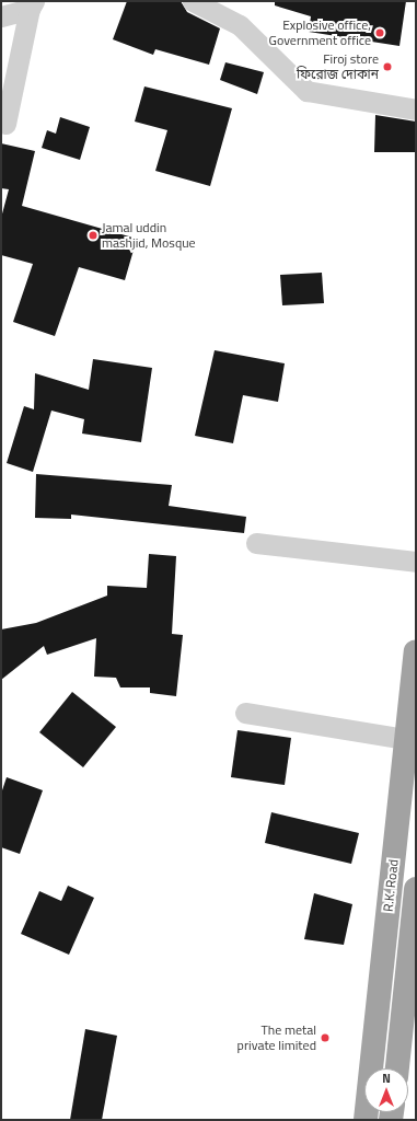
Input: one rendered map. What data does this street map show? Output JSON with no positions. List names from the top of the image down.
{
  "streets": {
    "highway": ["R.K. Road"]
  },
  "places": [
    "Explosive office, Government office",
    "Firoj store ফিরোজ দোকান",
    "Jamal uddin mashjid, Mosque",
    "The metal private limited"
  ],
  "north": "top"
}
